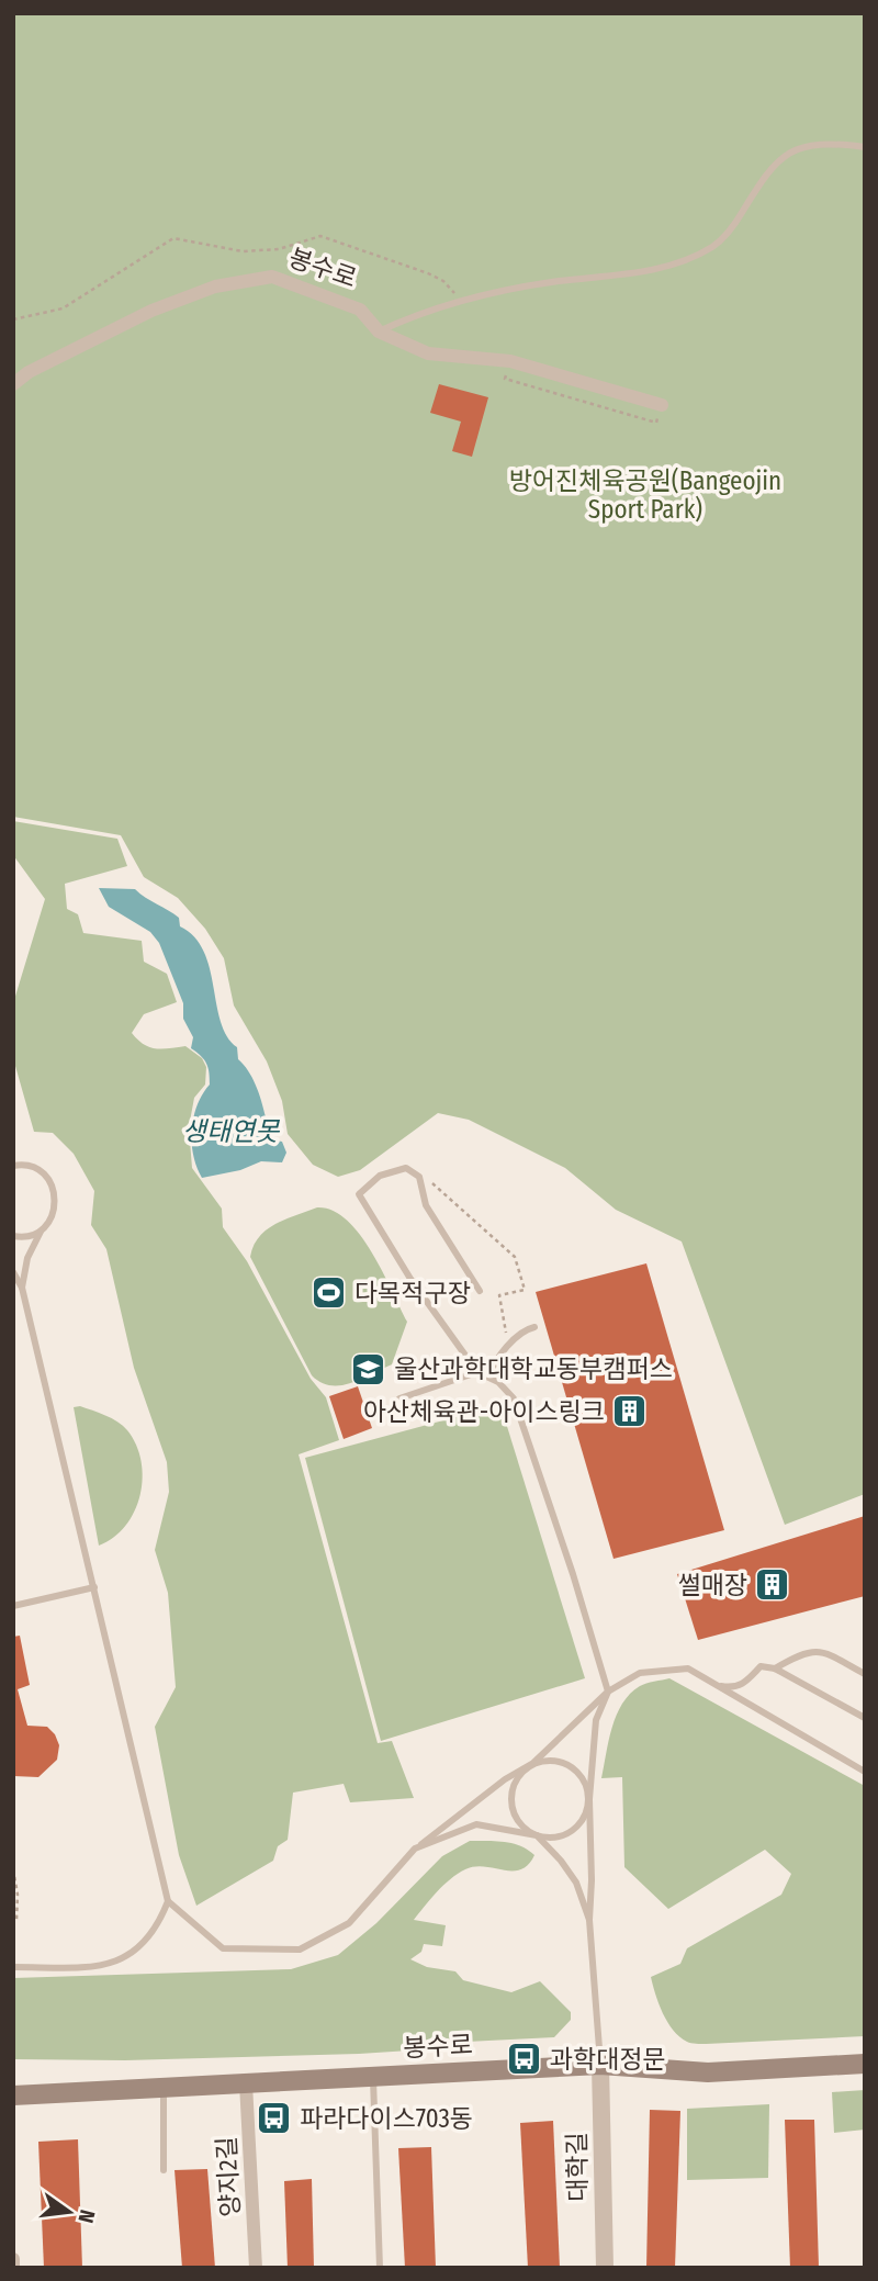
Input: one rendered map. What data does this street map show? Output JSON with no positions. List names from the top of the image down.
{
  "streets": {
    "main road": ["봉수로"],
    "street": ["대학길", "양지2길"]
  },
  "crossings": [
    ["봉수로", "대학길"],
    ["봉수로", "양지2길"]
  ],
  "water": ["생태연못"],
  "parks": ["방어진체육공원(Bangeojin Sport Park)"],
  "places": {
    "sports": ["다목적구장"],
    "school or university": ["울산과학대학교동부캠퍼스"],
    "building": ["아산체육관-아이스링크", "썰매장"],
    "bus stop": ["과학대정문", "파라다이스703동"]
  },
  "north": "right"
}
